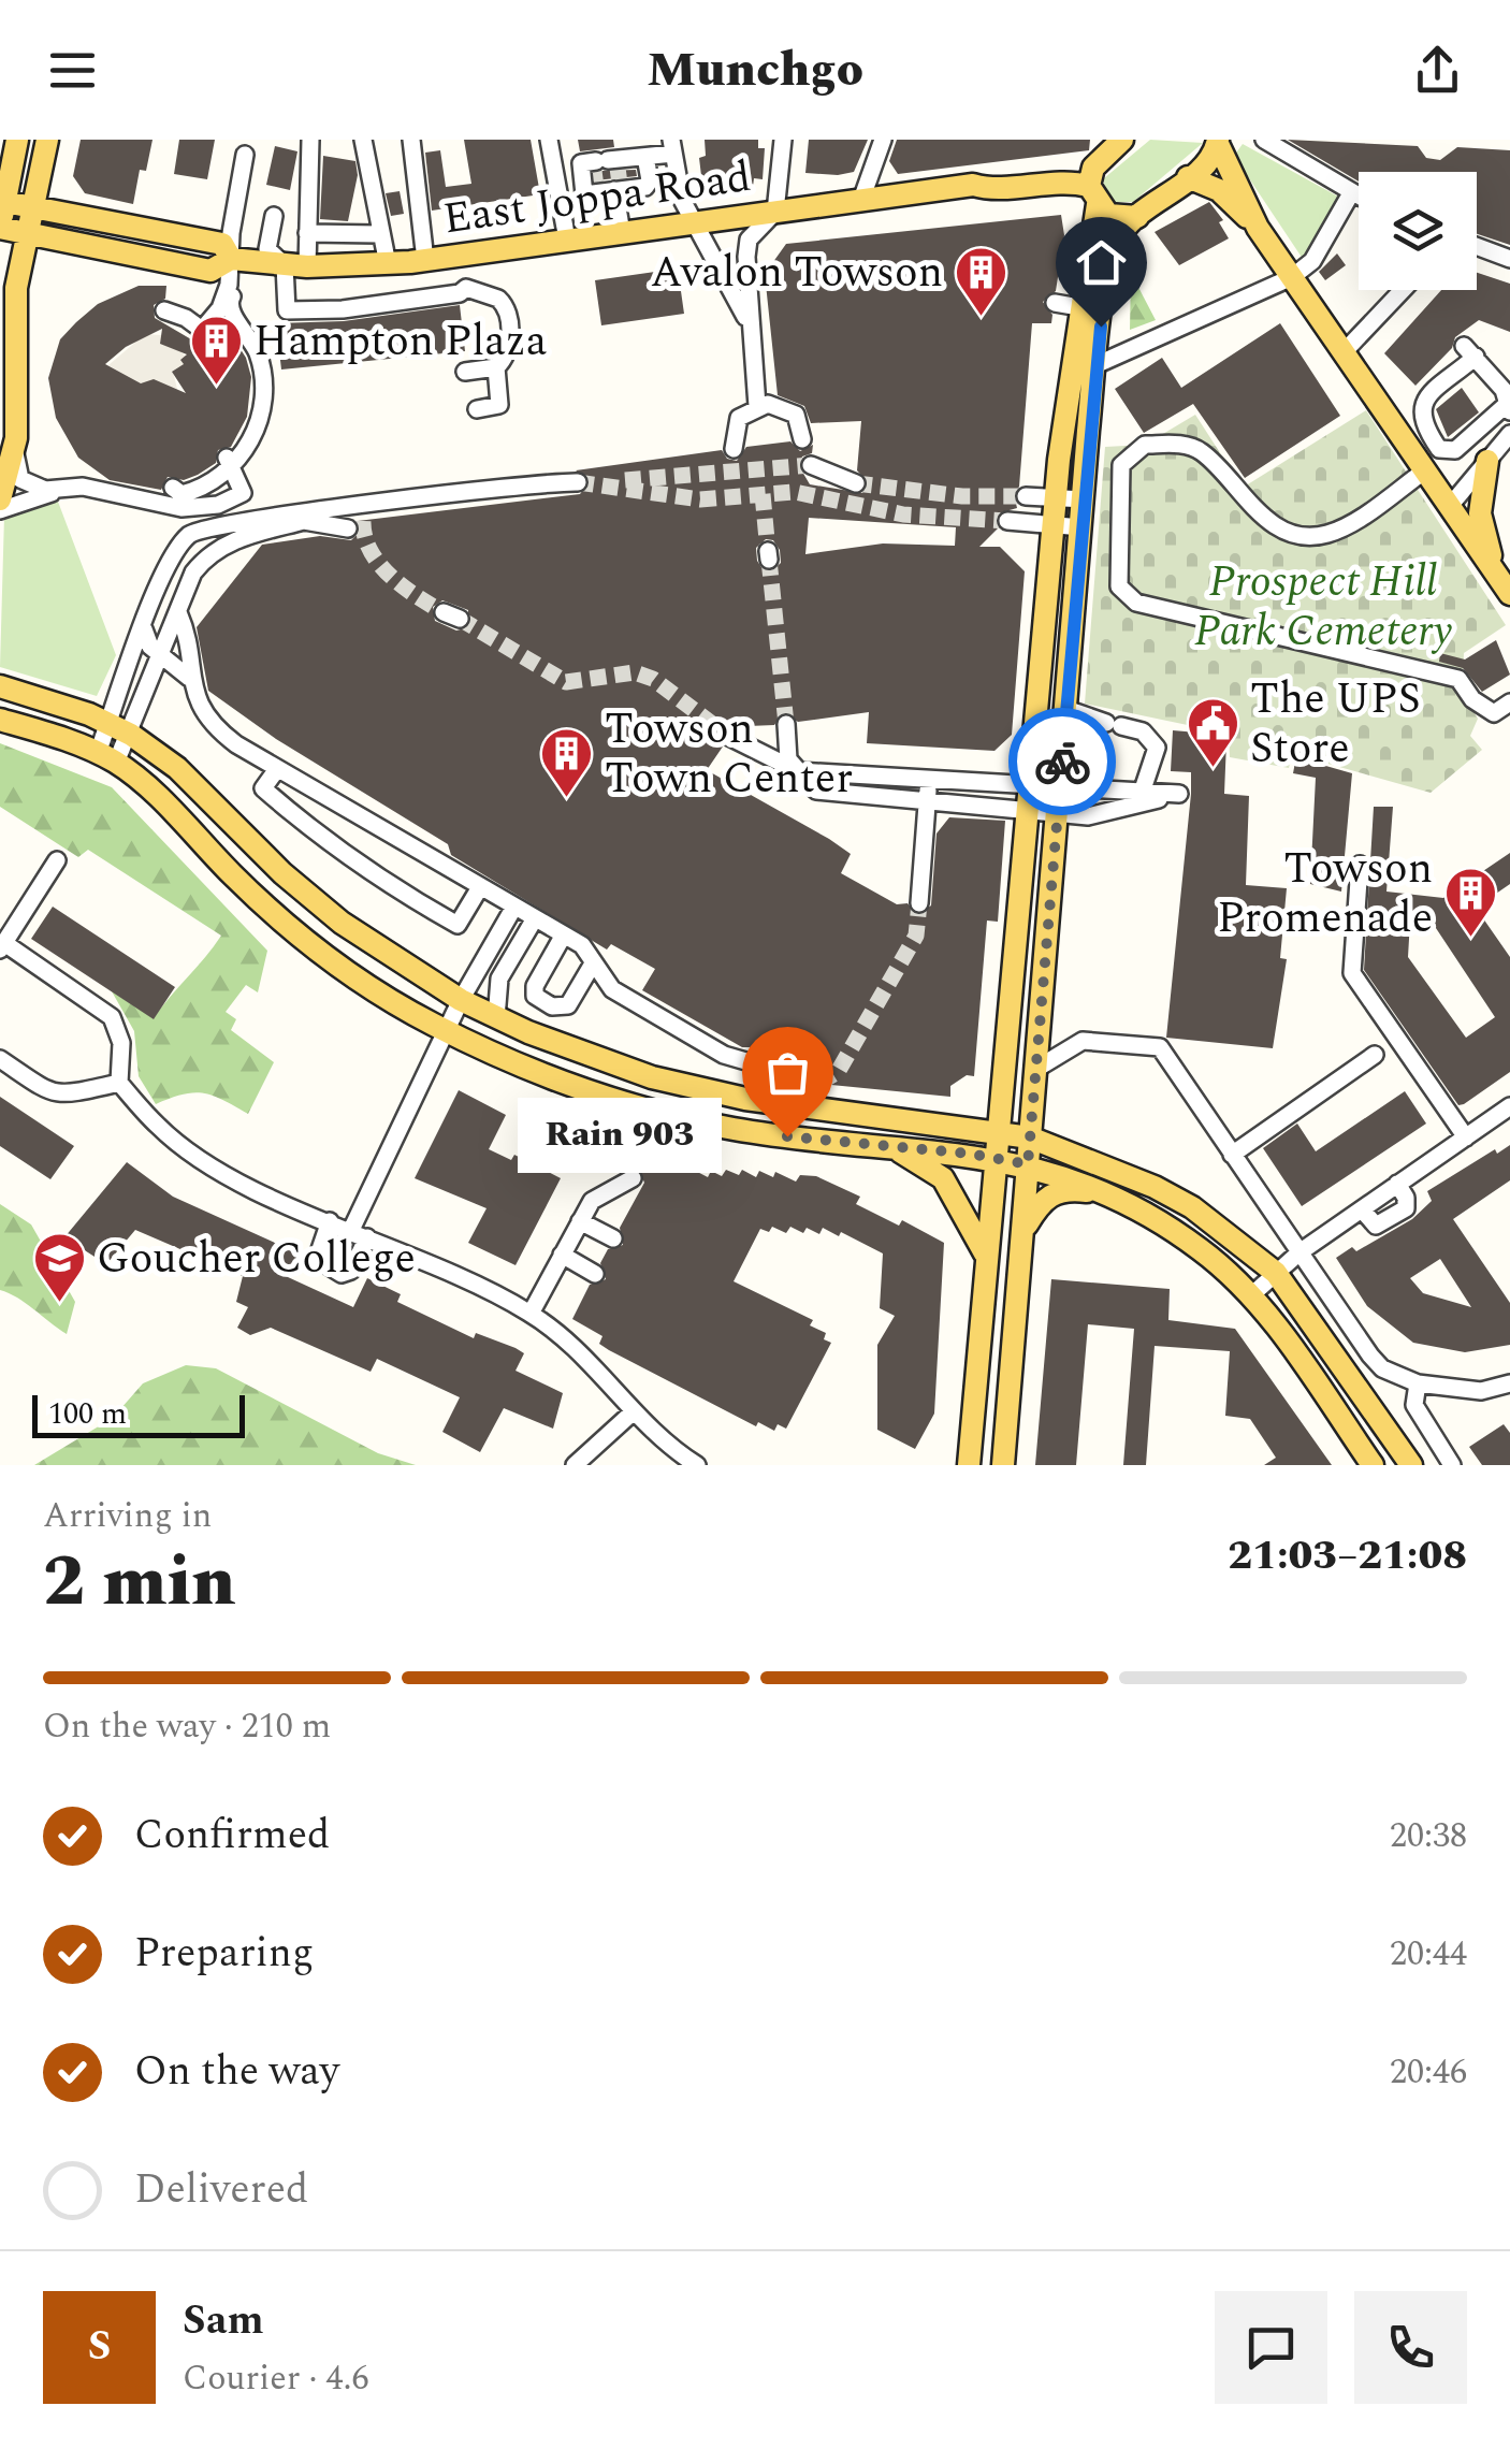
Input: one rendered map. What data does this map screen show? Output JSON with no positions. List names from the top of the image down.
{
  "streets": {
    "main road": ["East Joppa Road"]
  },
  "parks": ["Prospect Hill Park Cemetery"],
  "places": {
    "building": [
      "Avalon Towson",
      "Hampton Plaza",
      "Towson Town Center",
      "Towson Promenade"
    ],
    "public building": ["The UPS Store"],
    "other": ["Rain 903"],
    "school or university": ["Goucher College"]
  },
  "scale_bar": "100 m",
  "page": {
    "header": "Munchgo",
    "bubble": "Rain 903",
    "scale": "100 m",
    "heading": ["2 min", "Arriving in", "21:03–21:08"],
    "panel": ["Sam", "Courier · 4.6"],
    "bar": "On the way · 210 m",
    "list": [
      ["Confirmed", "20:38"],
      ["Preparing", "20:44"],
      ["On the way", "20:46"],
      "Delivered"
    ],
    "round": "S"
  }
}
